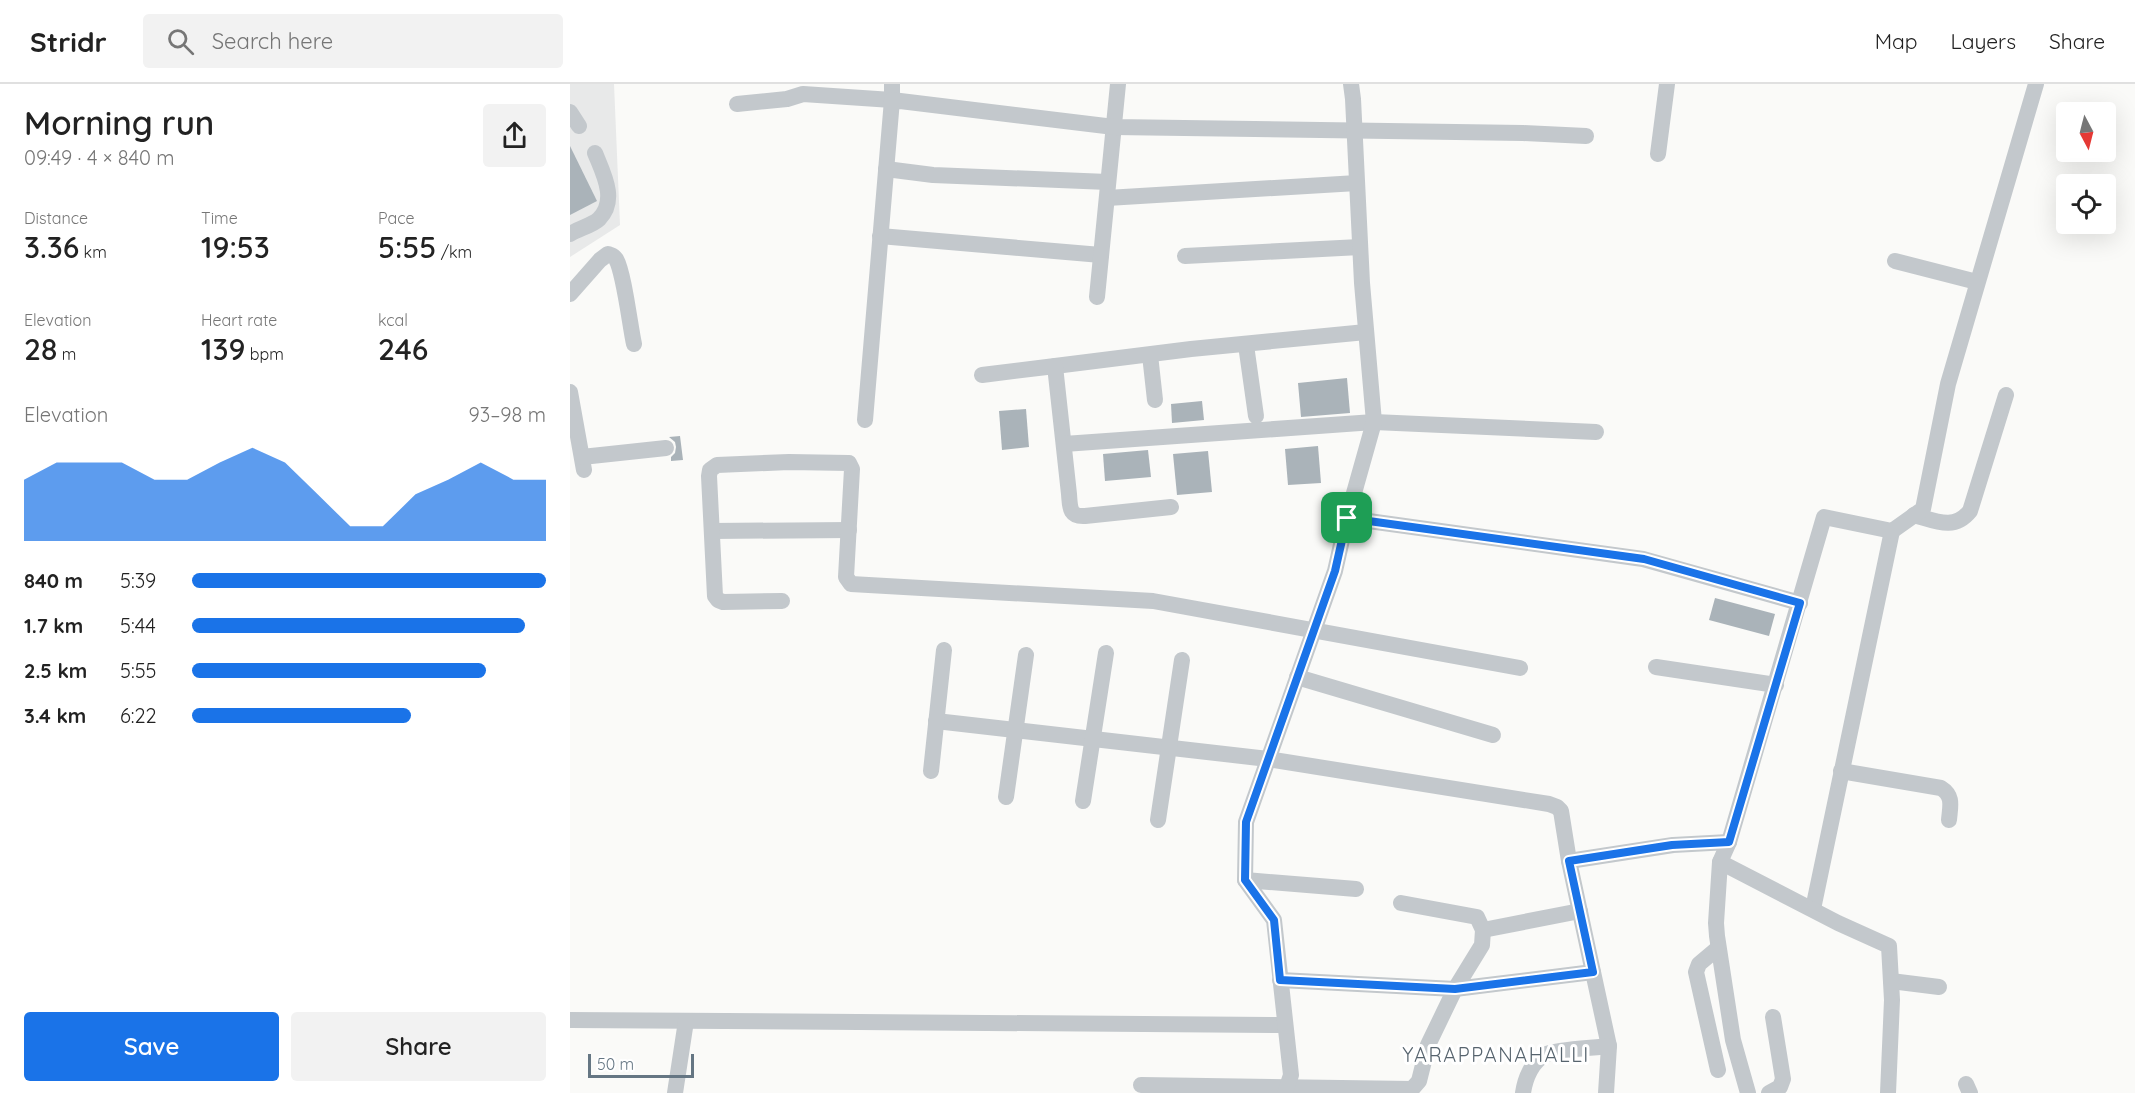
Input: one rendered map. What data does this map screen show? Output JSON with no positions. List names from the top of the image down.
{
  "districts": ["YARAPPANAHALLI"],
  "scale_bar": "50 m",
  "north": "bottom",
  "page": {
    "header": "Stridr",
    "search": "Search here",
    "nav": ["Map", "Layers", "Share"],
    "heading": ["Morning run", "09:49 · 4 × 840 m"],
    "stats": [
      ["Distance", "3.36 km"],
      ["Time", "19:53"],
      ["Pace", "5:55 /km"],
      ["Elevation", "28 m"],
      ["Heart rate", "139 bpm"],
      ["kcal", "246"]
    ],
    "chart": ["Elevation", "93–98 m"],
    "list": [
      {
        "name": "840 m",
        "note": "5:39"
      },
      {
        "name": "1.7 km",
        "note": "5:44"
      },
      {
        "name": "2.5 km",
        "note": "5:55"
      },
      {
        "name": "3.4 km",
        "note": "6:22"
      }
    ],
    "buttons": ["Save", "Share"],
    "scale": "50 m"
  }
}
